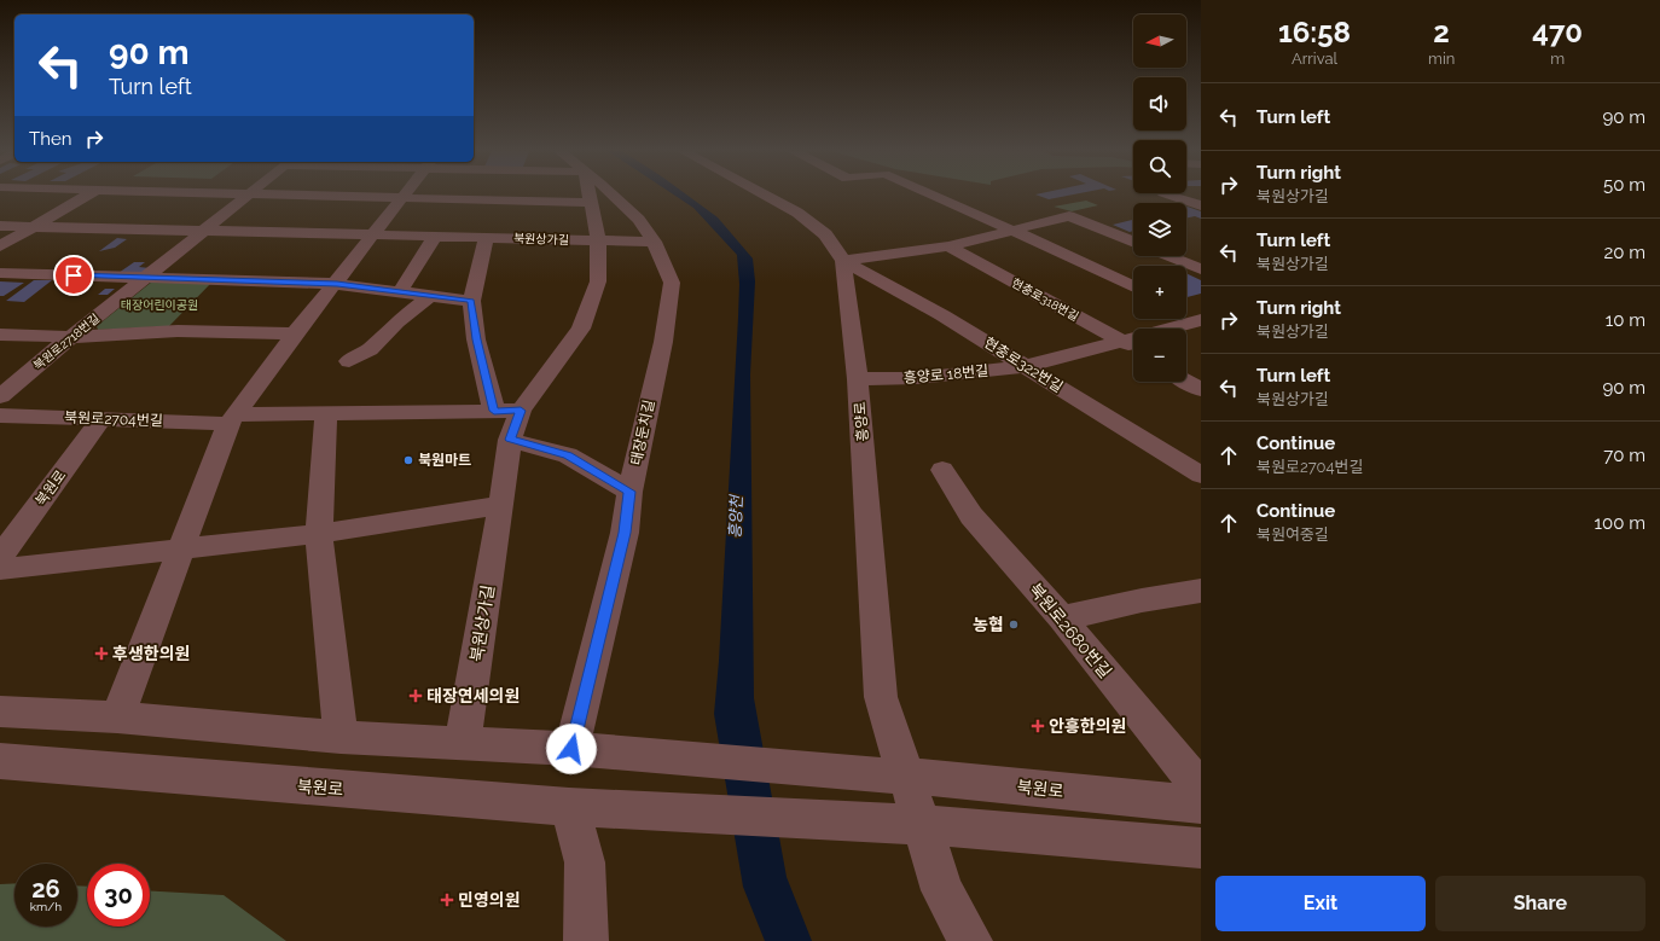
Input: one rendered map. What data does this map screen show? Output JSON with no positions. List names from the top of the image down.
{
  "streets": {
    "street": [
      "북원상가길",
      "현충로318번길",
      "북원로2718번길",
      "현충로322번길",
      "흥양로 18번길",
      "북원로2704번길",
      "흥양로",
      "태장둔치길",
      "북원로",
      "북원로2680번길"
    ]
  },
  "crossings": [
    ["현충로318번길", "흥양로 18번길"],
    ["현충로322번길", "흥양로 18번길"],
    ["현충로322번길", "흥양로"],
    ["흥양로 18번길", "흥양로"],
    ["북원로2704번길", "북원로"],
    ["흥양로", "북원로"],
    ["태장둔치길", "북원로"]
  ],
  "water": ["흥양천"],
  "parks": ["태장어린이공원"],
  "places": {
    "other": ["북원마트", "농협"],
    "health": [
      "후생한의원",
      "태장연세의원",
      "안흥한의원",
      "민영의원"
    ]
  },
  "north": "left",
  "page": {
    "eta": [
      "16:58",
      "Arrival",
      "2",
      "min",
      "470",
      "m"
    ],
    "map_buttons": ["+", "−"],
    "turn": ["90 m", "Turn left"],
    "list": [
      {
        "name": "Turn left",
        "value": "90 m"
      },
      {
        "name": "Turn right",
        "note": "북원상가길",
        "value": "50 m"
      },
      {
        "name": "Turn left",
        "note": "북원상가길",
        "value": "20 m"
      },
      {
        "name": "Turn right",
        "note": "북원상가길",
        "value": "10 m"
      },
      {
        "name": "Turn left",
        "note": "북원상가길",
        "value": "90 m"
      },
      {
        "name": "Continue",
        "note": "북원로2704번길",
        "value": "70 m"
      },
      {
        "name": "Continue",
        "note": "북원여중길",
        "value": "100 m"
      }
    ],
    "then": "Then",
    "speed": "26 km/h",
    "limit": "30",
    "buttons": ["Exit", "Share"]
  }
}
